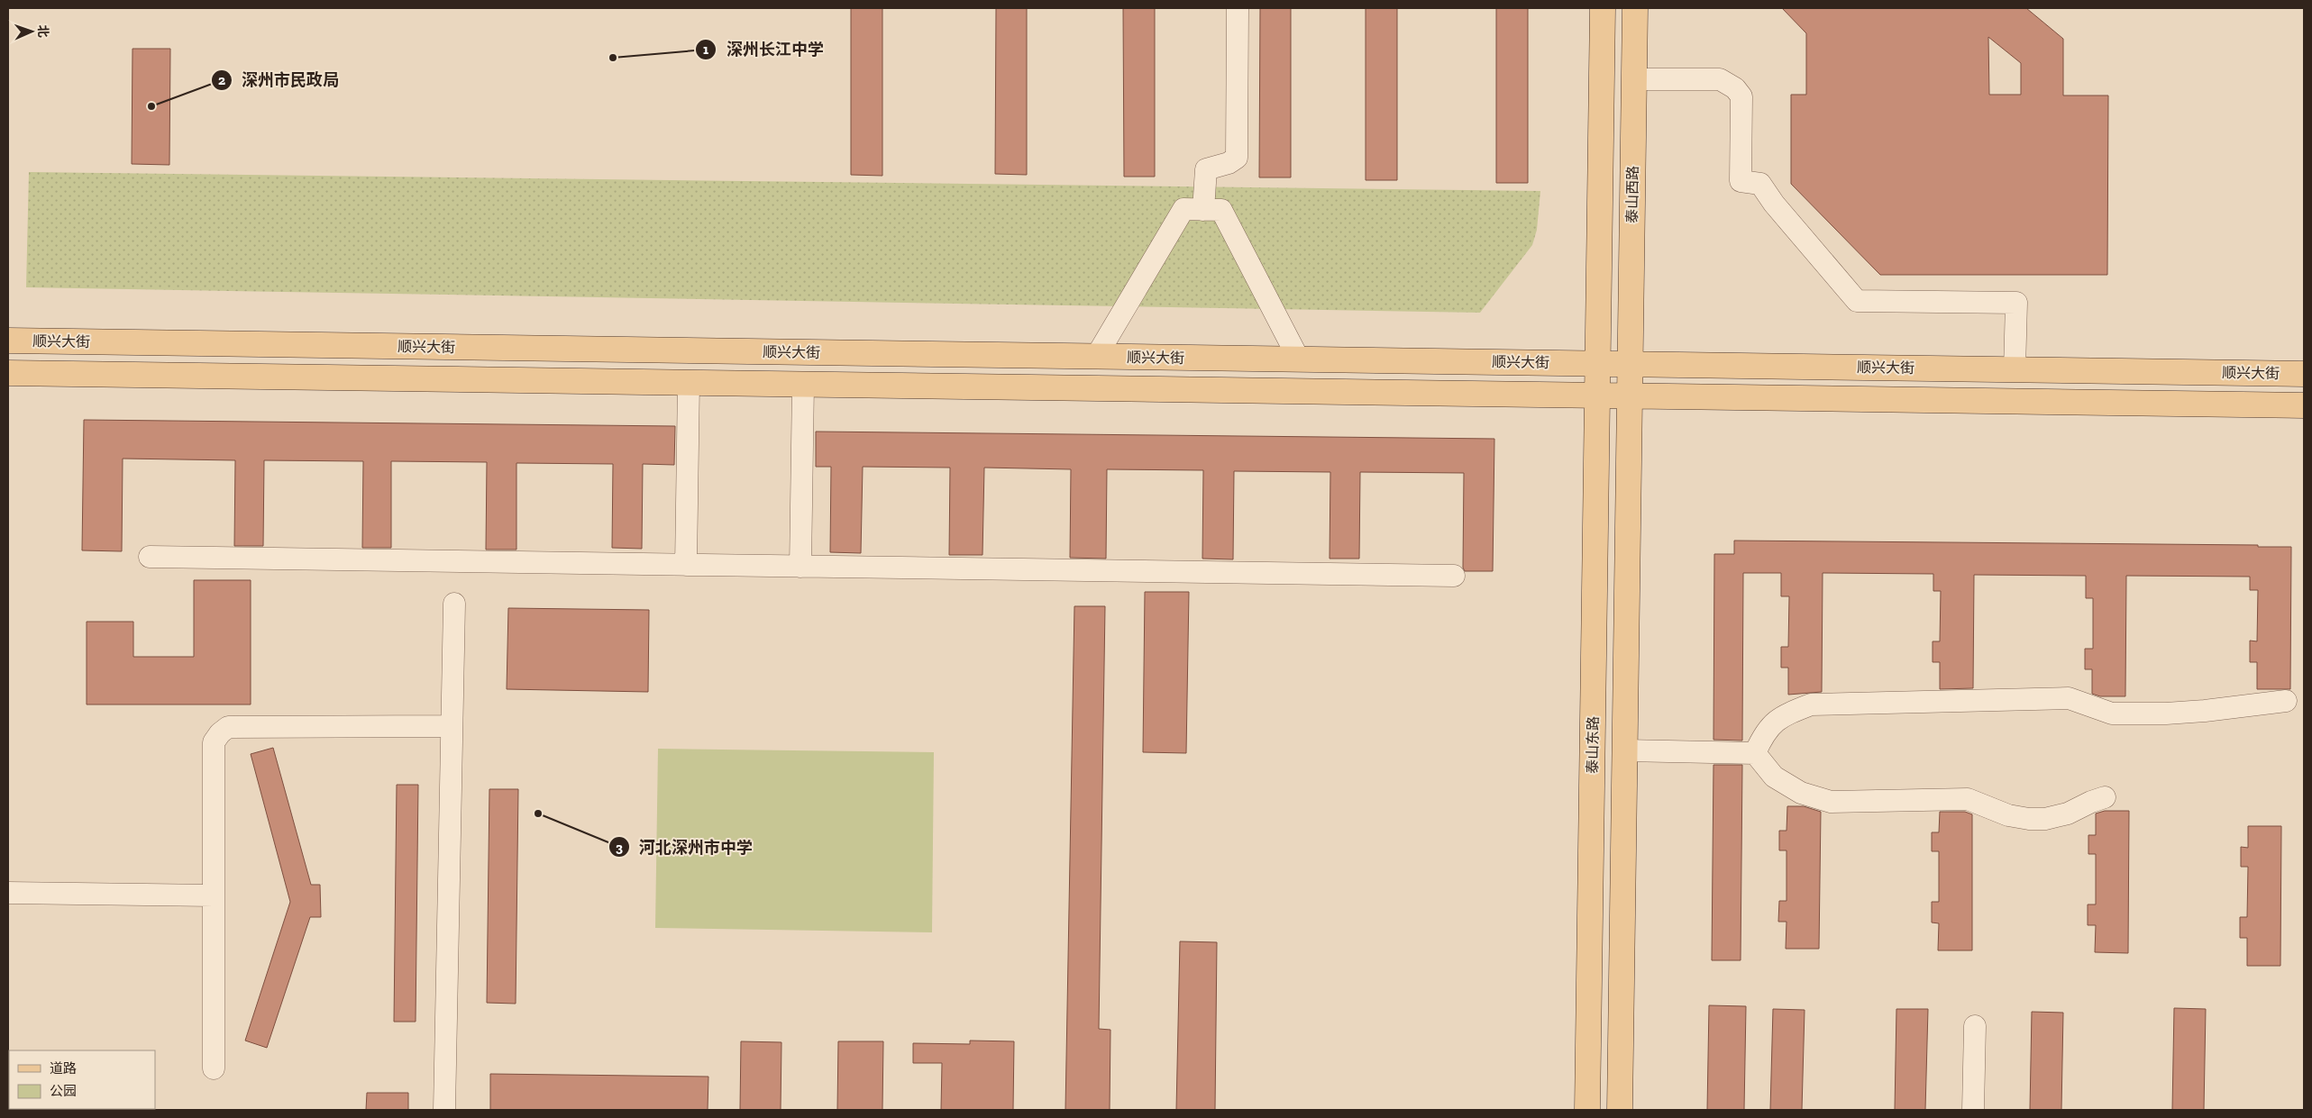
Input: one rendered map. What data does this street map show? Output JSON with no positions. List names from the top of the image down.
{
  "streets": {
    "main road": ["泰山西路", "顺兴大街", "泰山东路"]
  },
  "crossings": [
    ["泰山西路", "顺兴大街"],
    ["顺兴大街", "泰山东路"]
  ],
  "places": ["深州长江中学", "深州市民政局", "河北深州市中学"],
  "legend": ["道路", "公园"],
  "north": "right"
}
